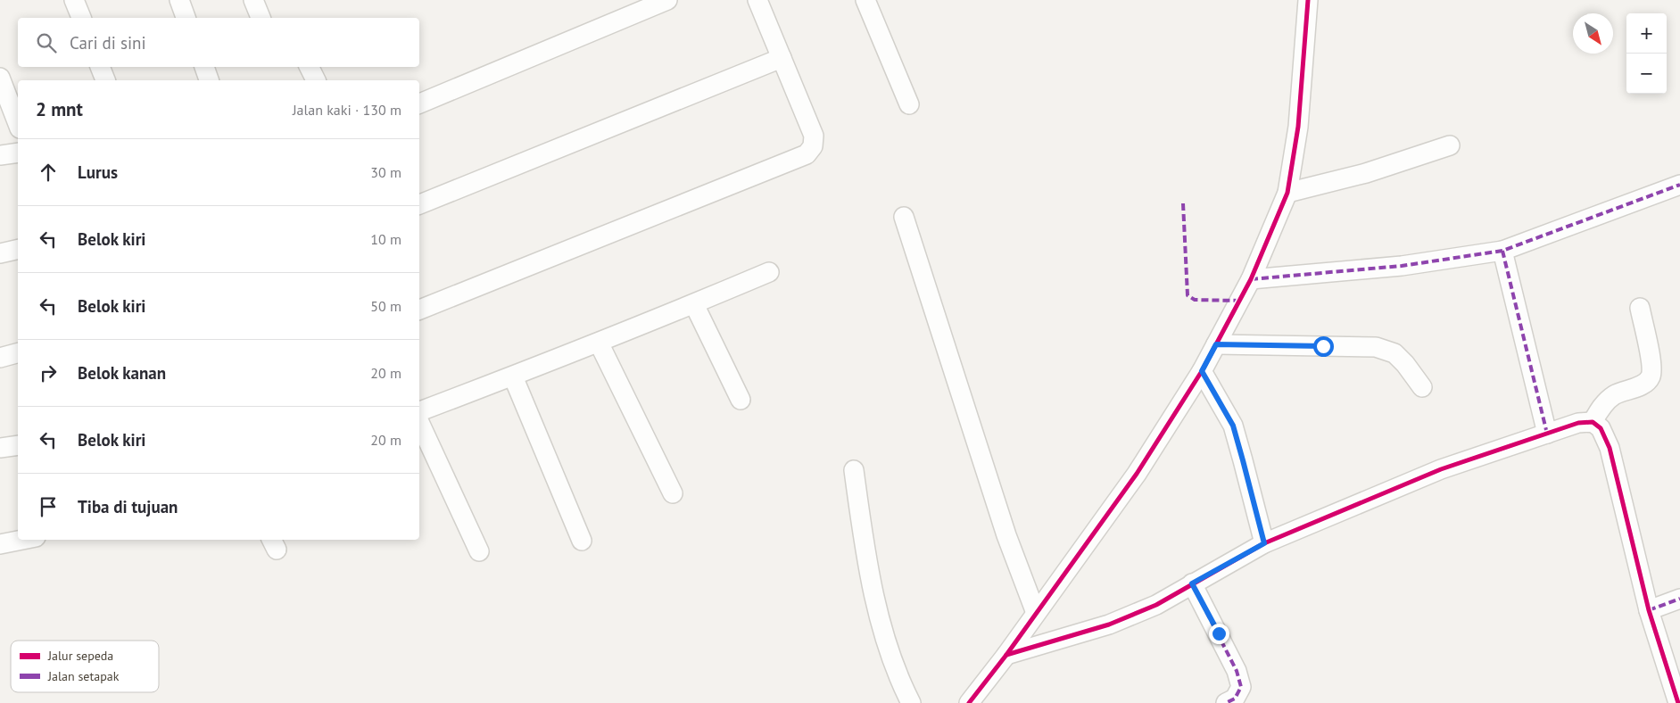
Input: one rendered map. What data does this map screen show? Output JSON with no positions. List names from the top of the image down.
{
  "legend": ["Jalur sepeda", "Jalan setapak"],
  "north": "bottom right",
  "page": {
    "map_buttons": ["+", "−"],
    "search": "Cari di sini",
    "heading": ["2 mnt", "Jalan kaki · 130 m"],
    "list": [
      ["Lurus", "30 m"],
      ["Belok kiri", "10 m"],
      ["Belok kiri", "50 m"],
      ["Belok kanan", "20 m"],
      ["Belok kiri", "20 m"],
      "Tiba di tujuan"
    ]
  }
}
